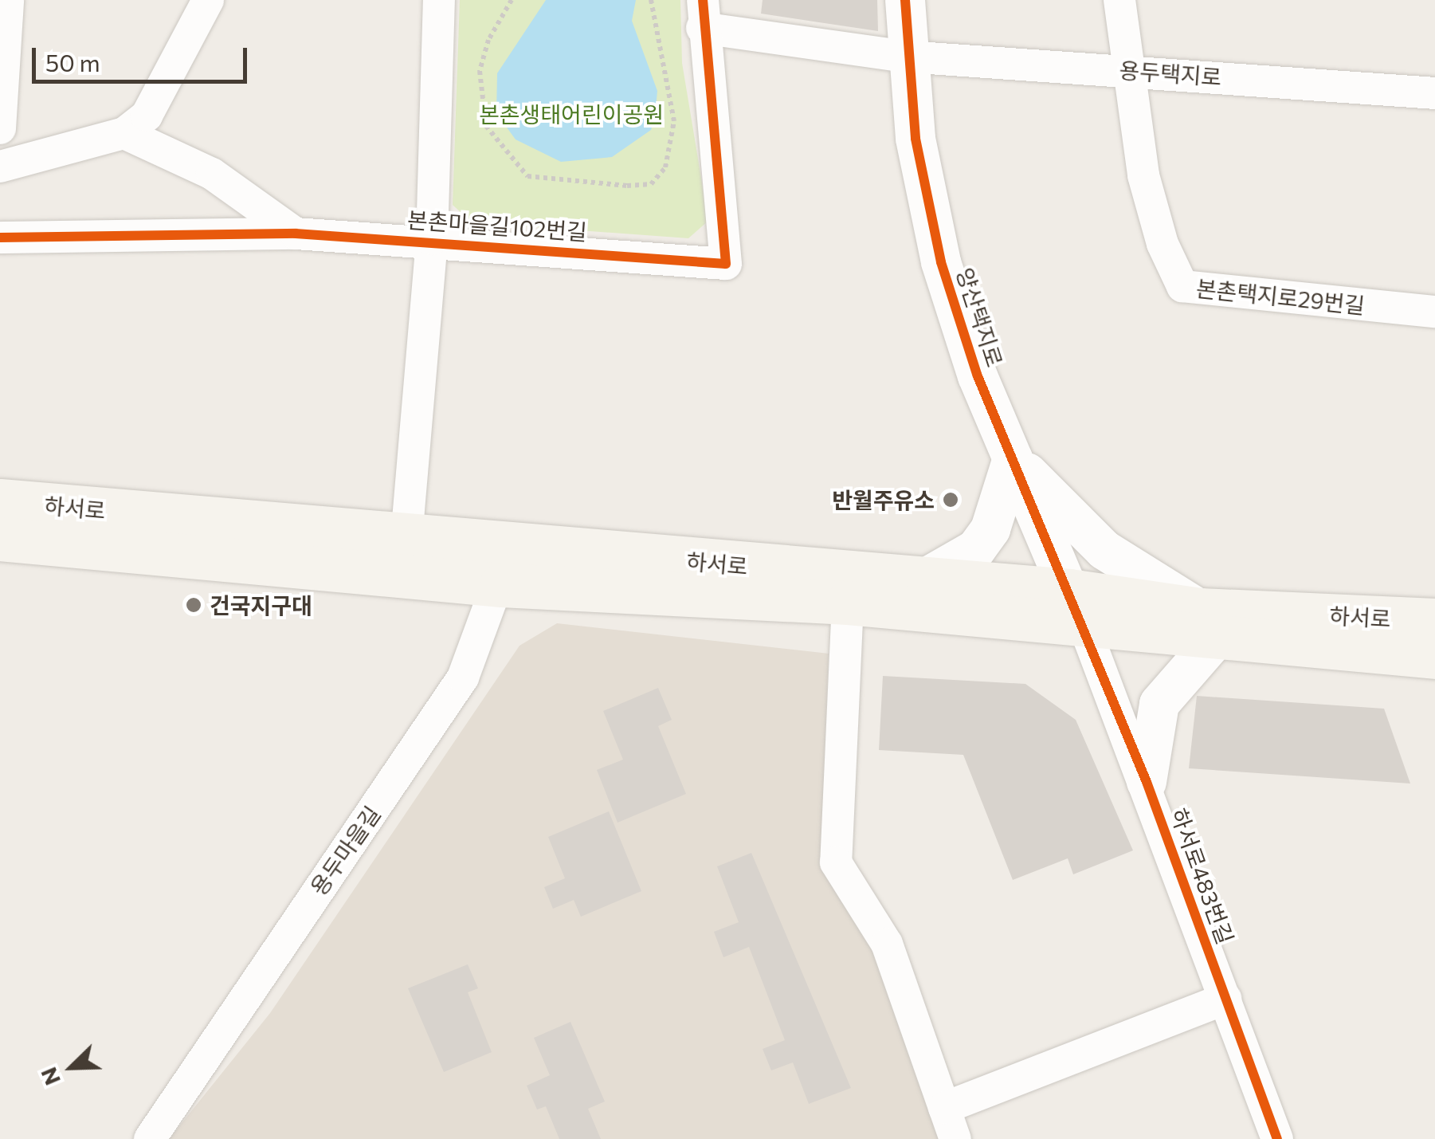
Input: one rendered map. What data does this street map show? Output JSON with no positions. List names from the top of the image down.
{
  "streets": {
    "main road": ["하서로"],
    "street": [
      "용두택지로",
      "본촌마을길102번길",
      "본촌택지로29번길",
      "양산택지로",
      "용두마을길",
      "하서로483번길"
    ]
  },
  "crossings": [
    ["용두택지로", "본촌마을길102번길"],
    ["용두택지로", "본촌택지로29번길"],
    ["용두택지로", "양산택지로"],
    ["양산택지로", "하서로"],
    ["양산택지로", "하서로483번길"],
    ["하서로", "용두마을길"],
    ["하서로", "하서로483번길"]
  ],
  "parks": ["본촌생태어린이공원"],
  "places": ["반월주유소", "건국지구대"],
  "scale_bar": "50 m",
  "north": "bottom left"
}
